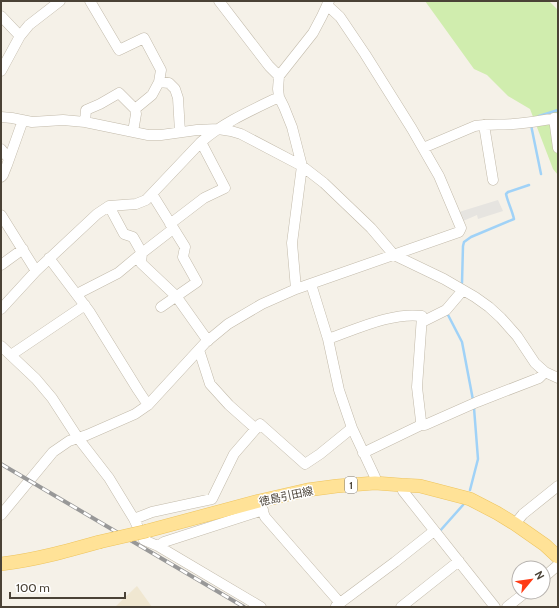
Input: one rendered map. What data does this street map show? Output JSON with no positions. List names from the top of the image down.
{
  "streets": {
    "main road": ["1", "徳島引田線"]
  },
  "scale_bar": "100 m",
  "north": "top right"
}
